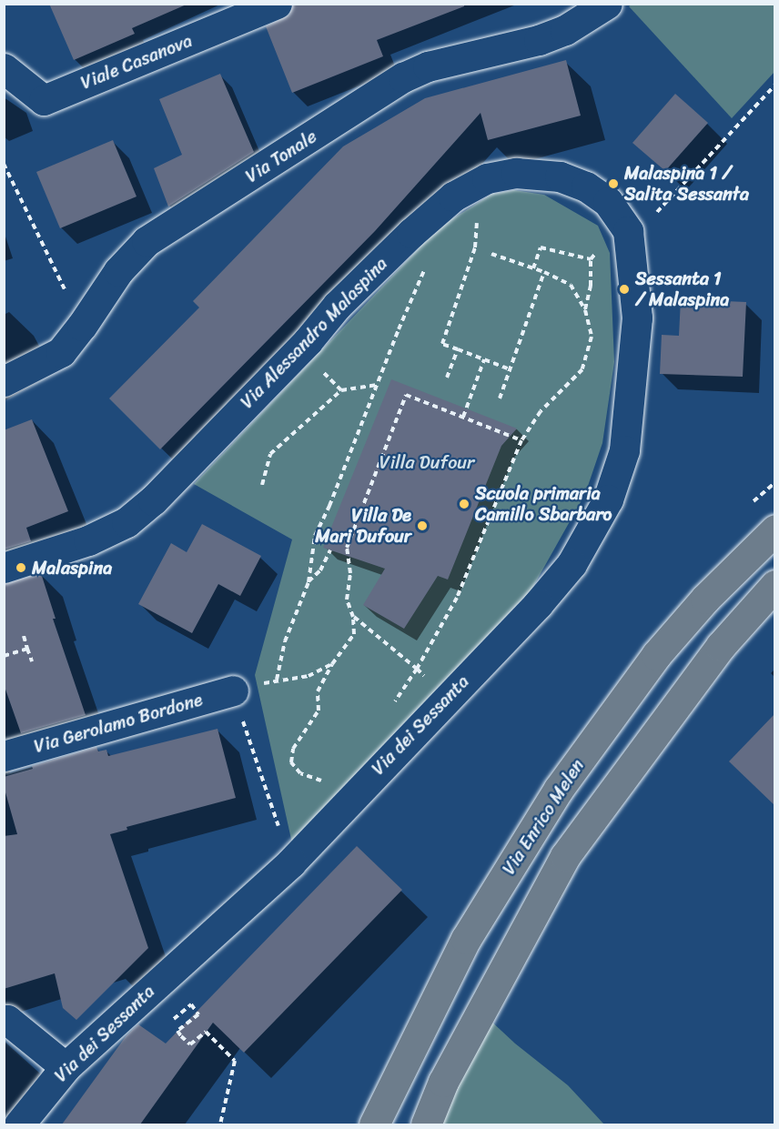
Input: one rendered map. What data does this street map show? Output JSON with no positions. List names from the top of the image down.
{
  "streets": {
    "highway": ["Via Enrico Melen"],
    "street": [
      "Viale Casanova",
      "Via Tonale",
      "Via Alessandro Malaspina",
      "Via Gerolamo Bordone",
      "Via dei Sessanta"
    ]
  },
  "crossings": [
    ["Via Alessandro Malaspina", "Via dei Sessanta"]
  ],
  "parks": ["Villa Dufour"],
  "places": [
    "Malaspina 1 / Salita Sessanta",
    "Sessanta 1 / Malaspina",
    "Scuola primaria Camillo Sbarbaro",
    "Villa De Mari Dufour",
    "Malaspina"
  ]
}
